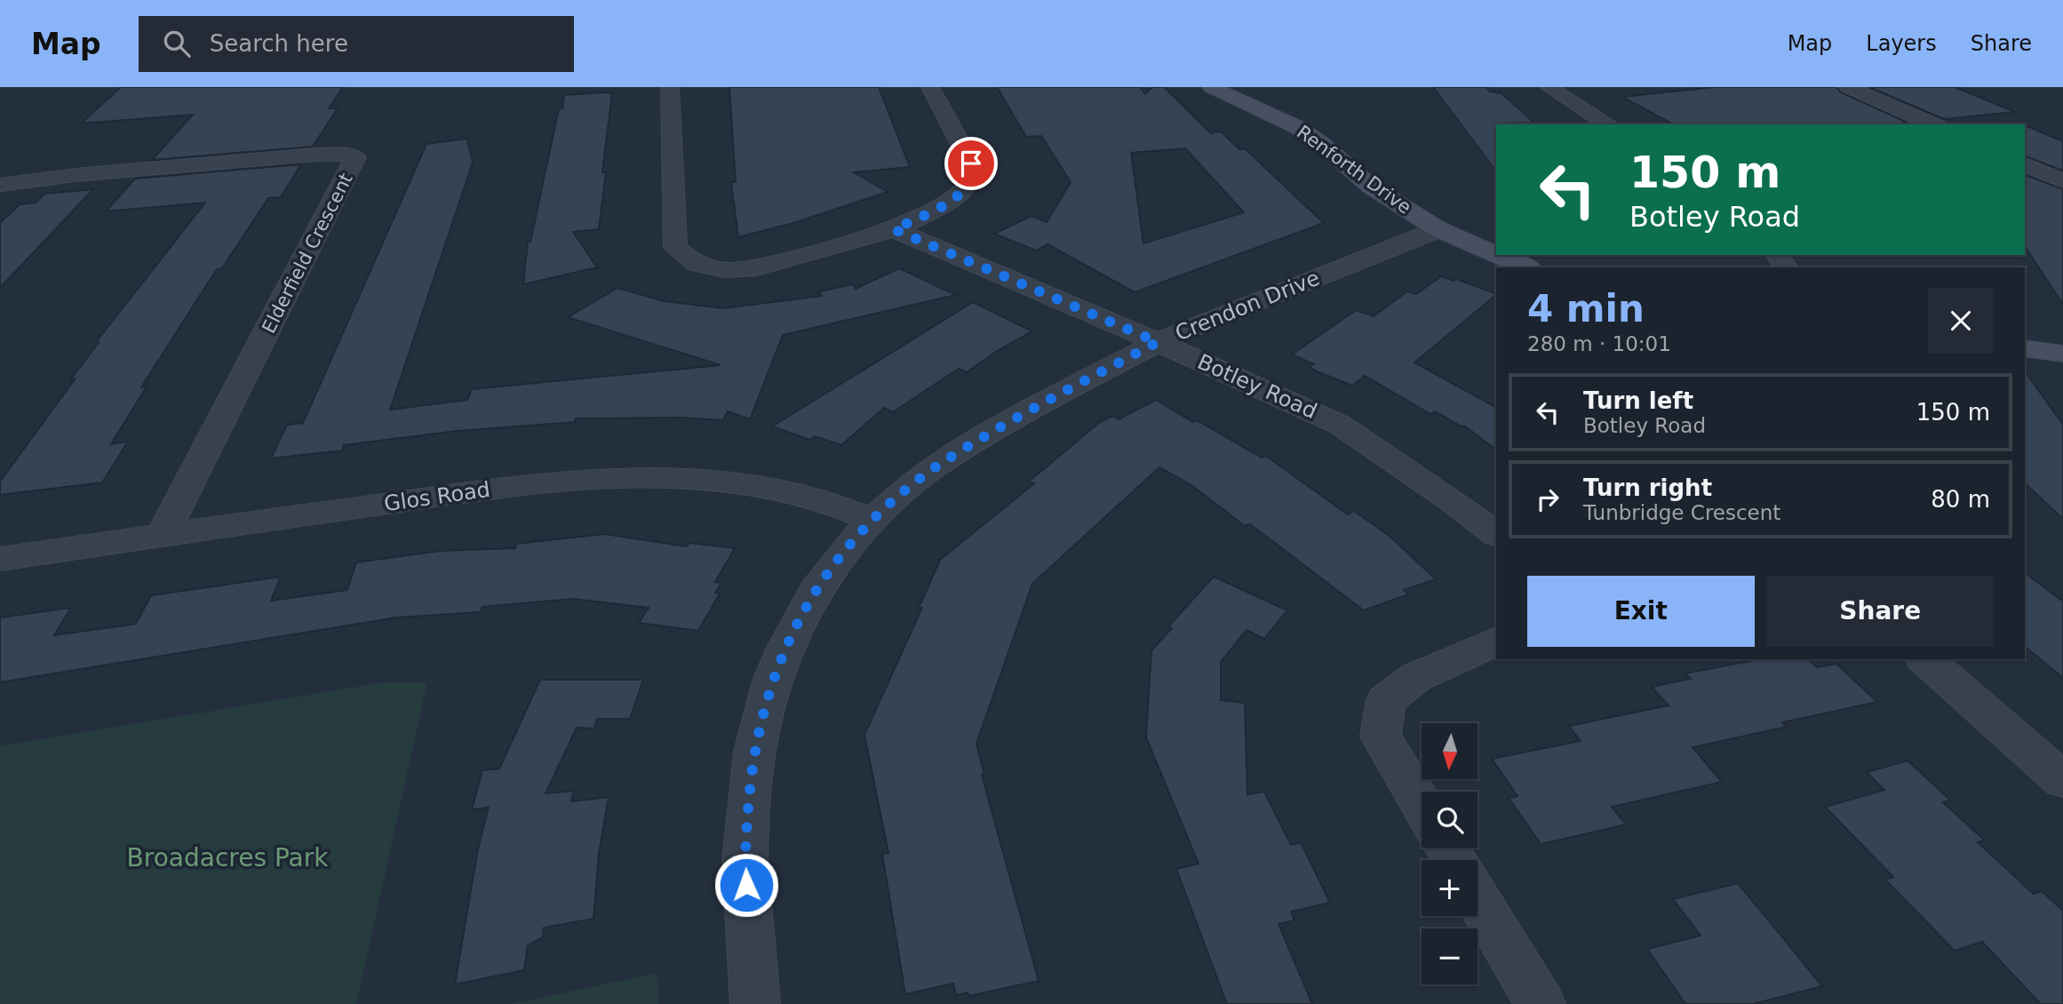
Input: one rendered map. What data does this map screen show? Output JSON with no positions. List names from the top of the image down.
{
  "streets": {
    "street": [
      "Renforth Drive",
      "Elderfield Crescent",
      "Crendon Drive",
      "Botley Road",
      "Glos Road"
    ]
  },
  "crossings": [
    ["Renforth Drive", "Crendon Drive"],
    ["Elderfield Crescent", "Glos Road"],
    ["Crendon Drive", "Botley Road"],
    ["Crendon Drive", "Glos Road"]
  ],
  "parks": ["Broadacres Park"],
  "north": "bottom",
  "page": {
    "header": "Map",
    "search": "Search here",
    "nav": ["Map", "Layers", "Share"],
    "turn": ["150 m", "Botley Road"],
    "heading": ["4 min", "280 m · 10:01"],
    "list": [
      {
        "name": "Turn left",
        "note": "Botley Road",
        "value": "150 m"
      },
      {
        "name": "Turn right",
        "note": "Tunbridge Crescent",
        "value": "80 m"
      }
    ],
    "buttons": ["Exit", "Share"],
    "map_buttons": ["+", "−"]
  }
}
